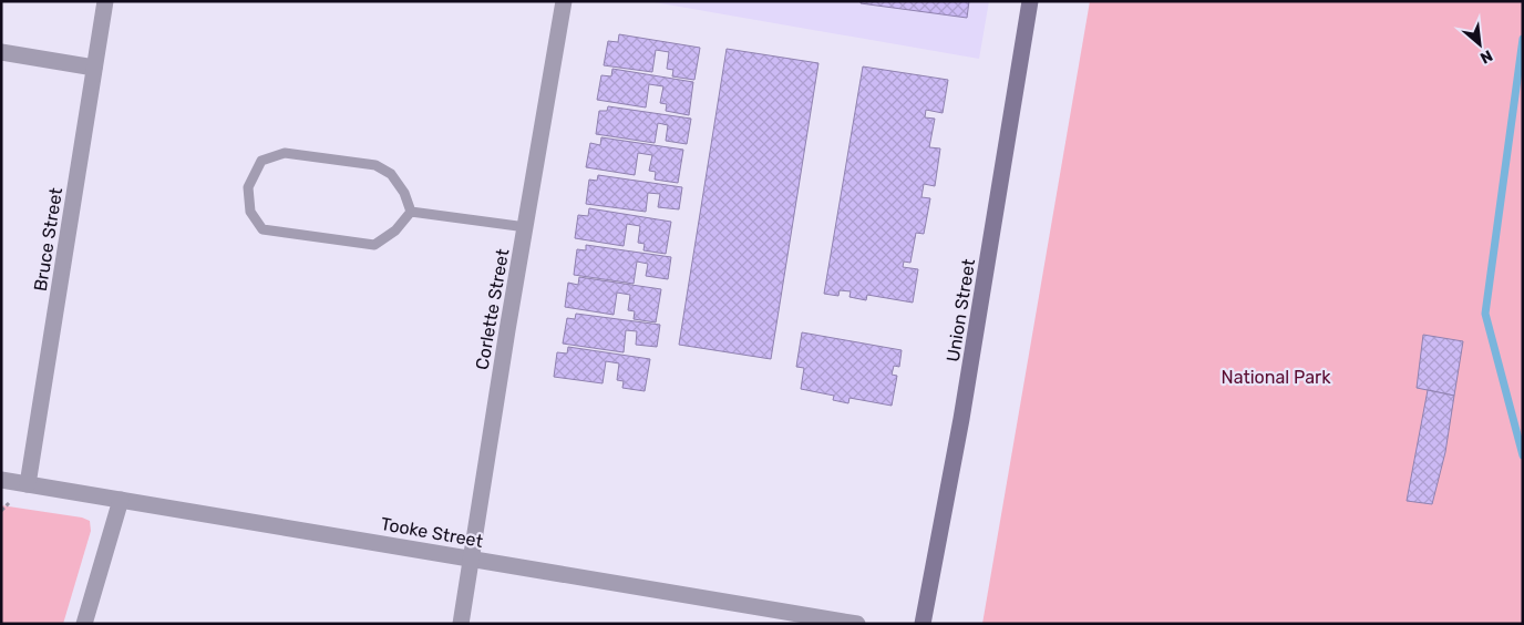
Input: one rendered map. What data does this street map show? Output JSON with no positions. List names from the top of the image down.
{
  "streets": {
    "main road": ["Union Street"],
    "street": ["Bruce Street", "Corlette Street", "Tooke Street"]
  },
  "crossings": [
    ["Bruce Street", "Tooke Street"],
    ["Corlette Street", "Tooke Street"]
  ],
  "parks": ["National Park"],
  "north": "bottom right"
}
